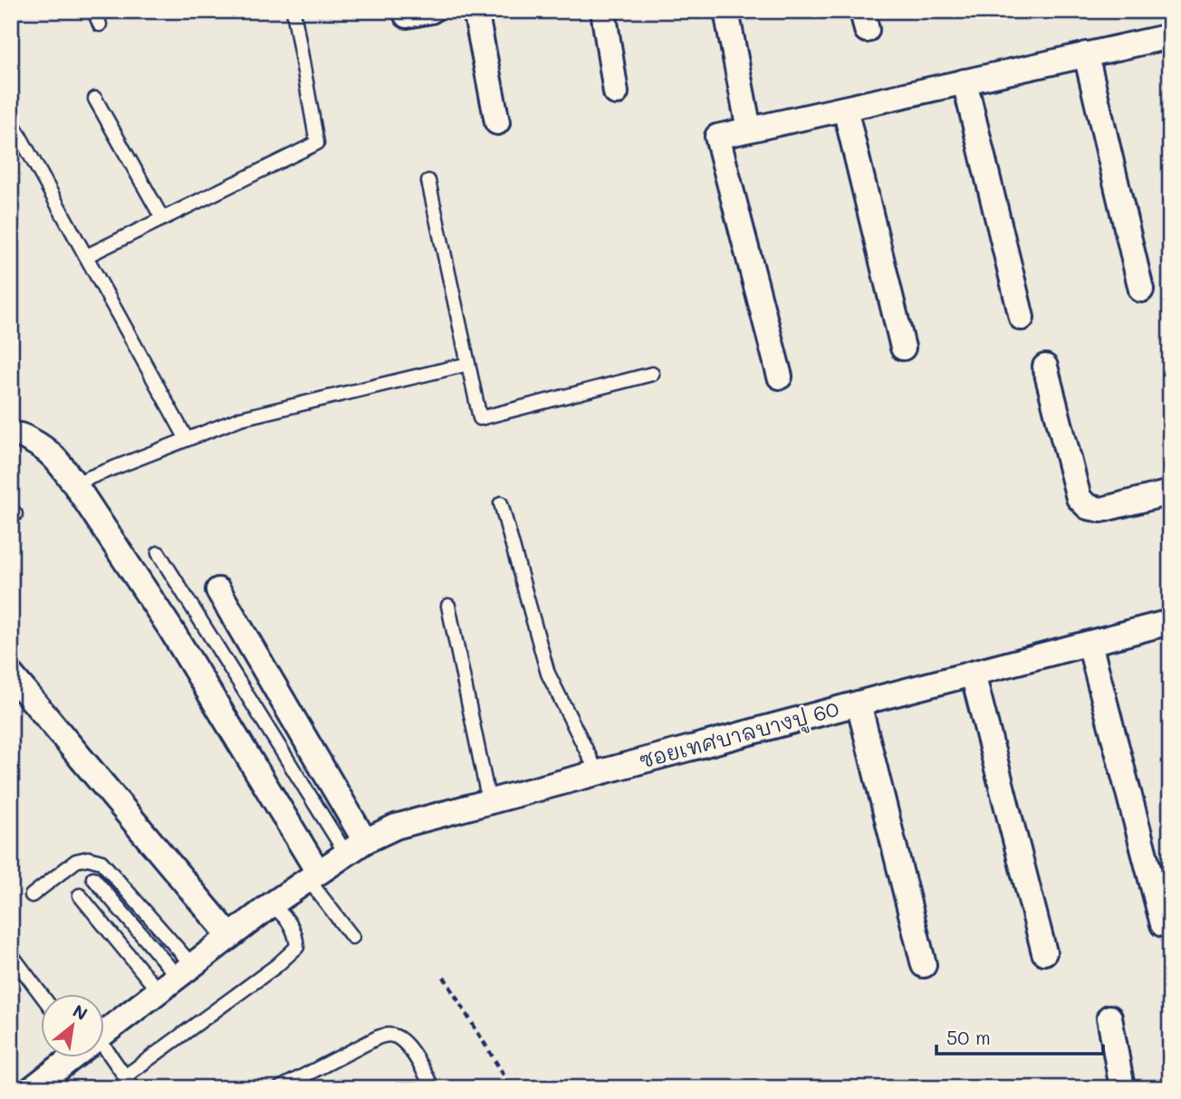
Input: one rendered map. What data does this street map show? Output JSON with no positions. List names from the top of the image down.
{
  "streets": {
    "street": ["ซอยเทศบาลบางปู 60"]
  },
  "scale_bar": "50 m",
  "north": "top right"
}
